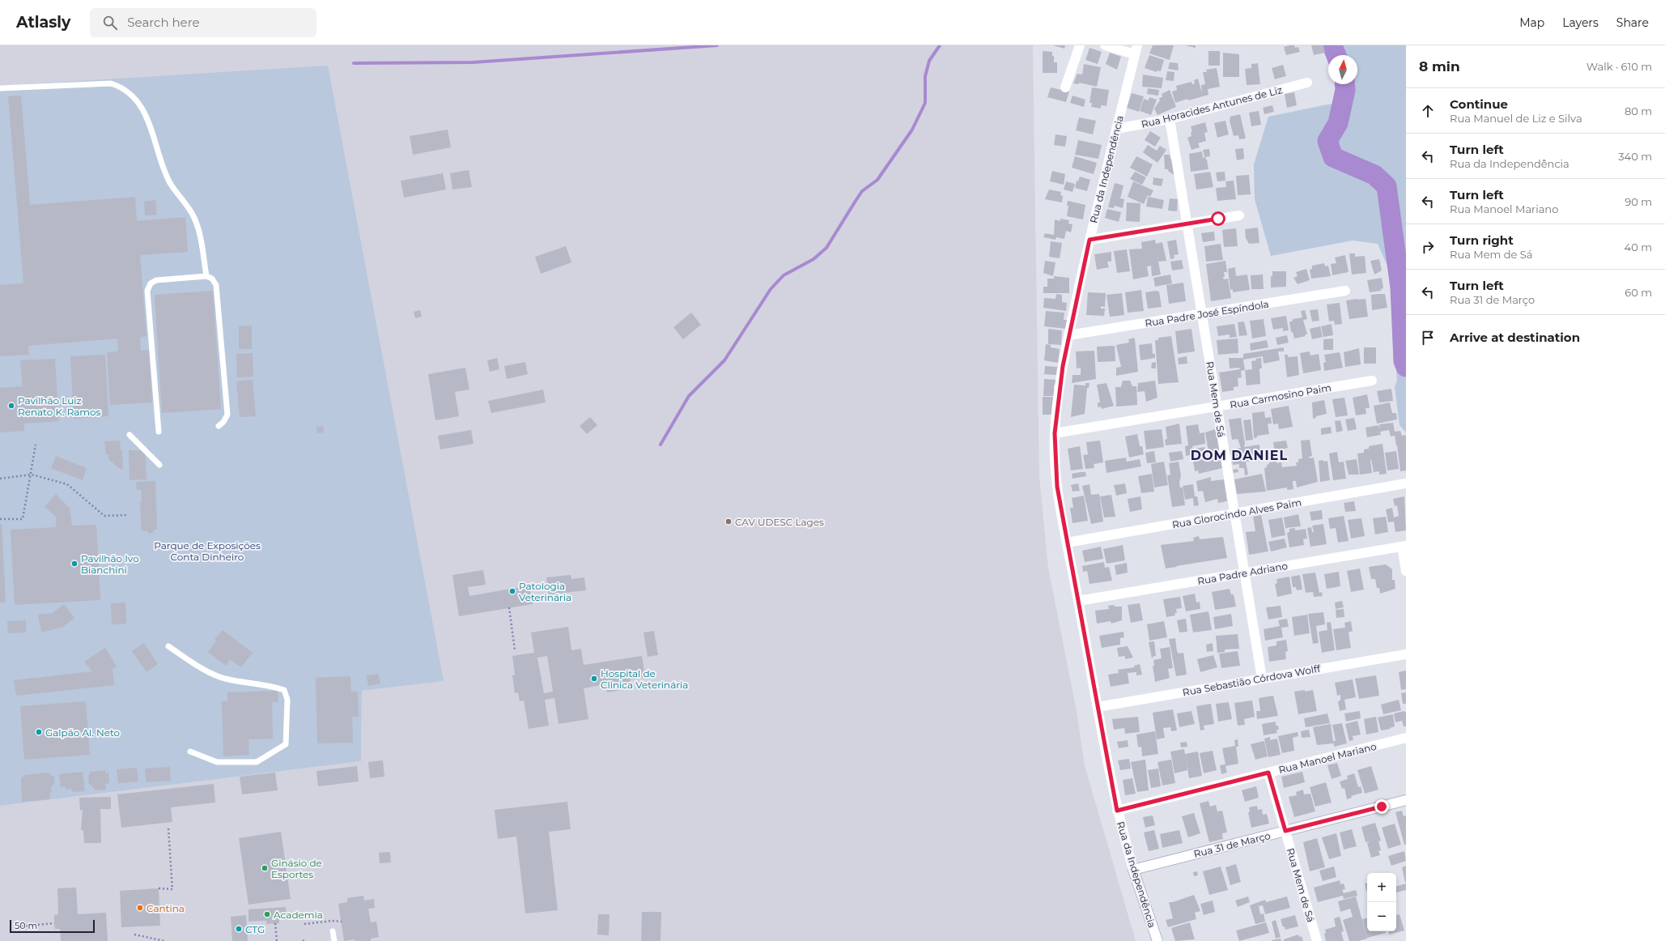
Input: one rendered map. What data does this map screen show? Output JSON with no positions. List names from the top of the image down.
{
  "streets": {
    "street": [
      "Rua Horacides Antunes de Liz",
      "Rua da Independência",
      "Rua Padre José Espíndola",
      "Rua Carmosino Paim",
      "Rua Mem de Sá",
      "Rua Glorocindo Alves Paim",
      "Rua Padre Adriano",
      "Rua Sebastião Córdova Wolff",
      "Rua Manoel Mariano",
      "Rua 31 de Março"
    ]
  },
  "crossings": [
    ["Rua Horacides Antunes de Liz", "Rua da Independência"],
    ["Rua Horacides Antunes de Liz", "Rua Mem de Sá"],
    ["Rua da Independência", "Rua Padre José Espíndola"],
    ["Rua da Independência", "Rua Carmosino Paim"],
    ["Rua da Independência", "Rua Glorocindo Alves Paim"],
    ["Rua da Independência", "Rua Padre Adriano"],
    ["Rua da Independência", "Rua Sebastião Córdova Wolff"],
    ["Rua da Independência", "Rua Manoel Mariano"],
    ["Rua da Independência", "Rua 31 de Março"],
    ["Rua Padre José Espíndola", "Rua Mem de Sá"],
    ["Rua Carmosino Paim", "Rua Mem de Sá"],
    ["Rua Mem de Sá", "Rua Glorocindo Alves Paim"],
    ["Rua Mem de Sá", "Rua Padre Adriano"],
    ["Rua Mem de Sá", "Rua Sebastião Córdova Wolff"],
    ["Rua Mem de Sá", "Rua Manoel Mariano"],
    ["Rua Mem de Sá", "Rua 31 de Março"]
  ],
  "districts": ["DOM DANIEL"],
  "parks": ["Parque de Exposições Conta Dinheiro"],
  "places": [
    "Pavilhão Luiz Renato K. Ramos",
    "CAV UDESC Lages",
    "Pavilhão Ivo Bianchini",
    "Patologia Veterinária",
    "Hospital de Clinica Veterinária",
    "Galpão Al. Neto",
    "Ginásio de Esportes",
    "Cantina",
    "Academia",
    "CTG"
  ],
  "scale_bar": "50 m",
  "north": "top",
  "page": {
    "header": "Atlasly",
    "search": "Search here",
    "nav": ["Map", "Layers", "Share"],
    "heading": ["8 min", "Walk · 610 m"],
    "list": [
      ["Continue", "Rua Manuel de Liz e Silva", "80 m"],
      ["Turn left", "Rua da Independência", "340 m"],
      ["Turn left", "Rua Manoel Mariano", "90 m"],
      ["Turn right", "Rua Mem de Sá", "40 m"],
      ["Turn left", "Rua 31 de Março", "60 m"],
      "Arrive at destination"
    ],
    "map_buttons": ["+", "−"],
    "scale": "50 m"
  }
}
